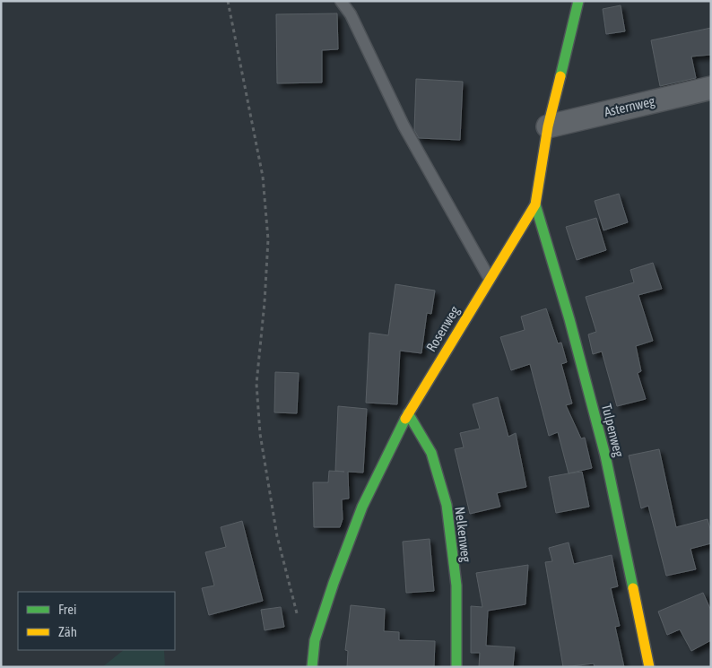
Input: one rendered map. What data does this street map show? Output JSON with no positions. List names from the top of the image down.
{
  "streets": {
    "street": [
      "Asternweg",
      "Rosenweg",
      "Tulpenweg",
      "Nelkenweg"
    ]
  },
  "crossings": [
    ["Asternweg", "Rosenweg"],
    ["Rosenweg", "Tulpenweg"],
    ["Rosenweg", "Nelkenweg"]
  ],
  "legend": ["Frei", "Zäh"]
}
